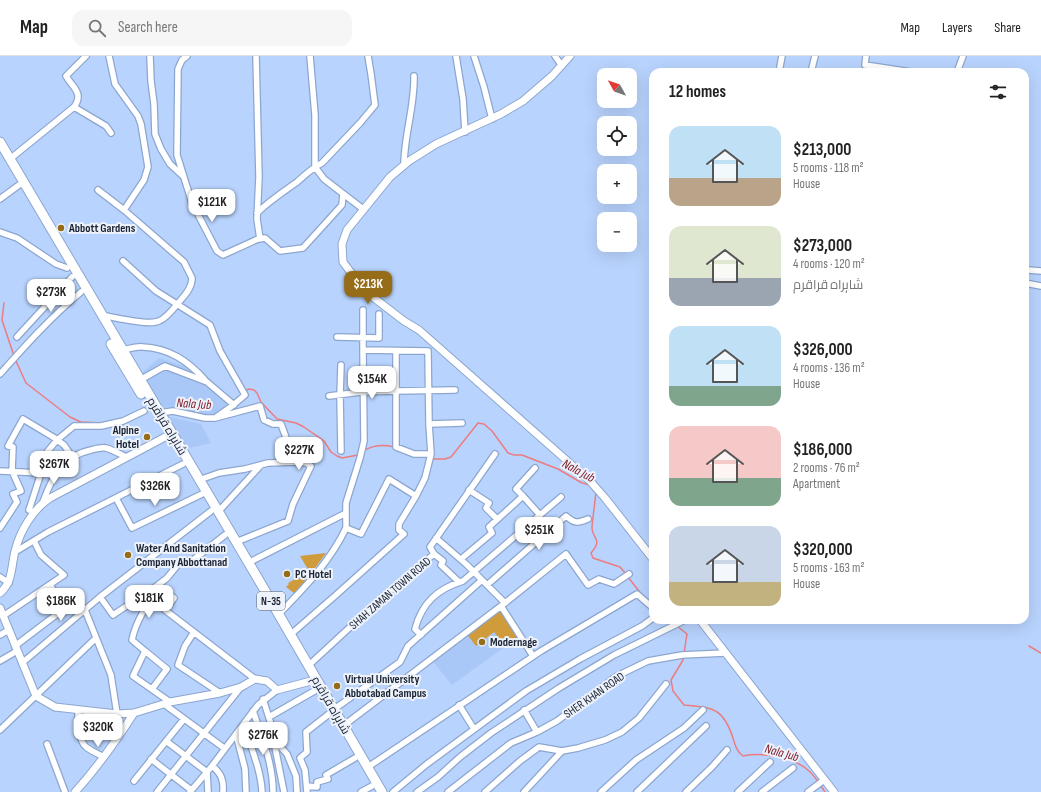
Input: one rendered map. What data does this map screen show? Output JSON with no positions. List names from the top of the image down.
{
  "streets": {
    "highway": ["شاہراہ قراقرم", "N-35"],
    "street": ["SHAH ZAMAN TOWN ROAD", "SHER KHAN ROAD"]
  },
  "crossings": [
    ["شاہراہ قراقرم", "SHAH ZAMAN TOWN ROAD"]
  ],
  "water": ["Nala Jub"],
  "places": [
    "Abbott Gardens",
    "Alpine Hotel",
    "Water And Sanitation Company Abbottanad",
    "PC Hotel",
    "Modernage",
    "Virtual University Abbotabad Campus"
  ],
  "north": "top left",
  "page": {
    "header": "Map",
    "search": "Search here",
    "nav": ["Map", "Layers", "Share"],
    "map_buttons": ["+", "−"],
    "heading": "12 homes",
    "list": [
      {
        "name": "$213,000",
        "note": "5 rooms · 118 m² · House"
      },
      {
        "name": "$273,000",
        "note": "4 rooms · 120 m² · شاہراہ قراقرم"
      },
      {
        "name": "$326,000",
        "note": "4 rooms · 136 m² · House"
      },
      {
        "name": "$186,000",
        "note": "2 rooms · 76 m² · Apartment"
      },
      {
        "name": "$320,000",
        "note": "5 rooms · 163 m² · House"
      }
    ],
    "price": [
      "$121K",
      "$213K",
      "$273K",
      "$154K",
      "$227K",
      "$267K",
      "$326K",
      "$251K",
      "$181K",
      "$186K",
      "$320K",
      "$276K"
    ]
  }
}
